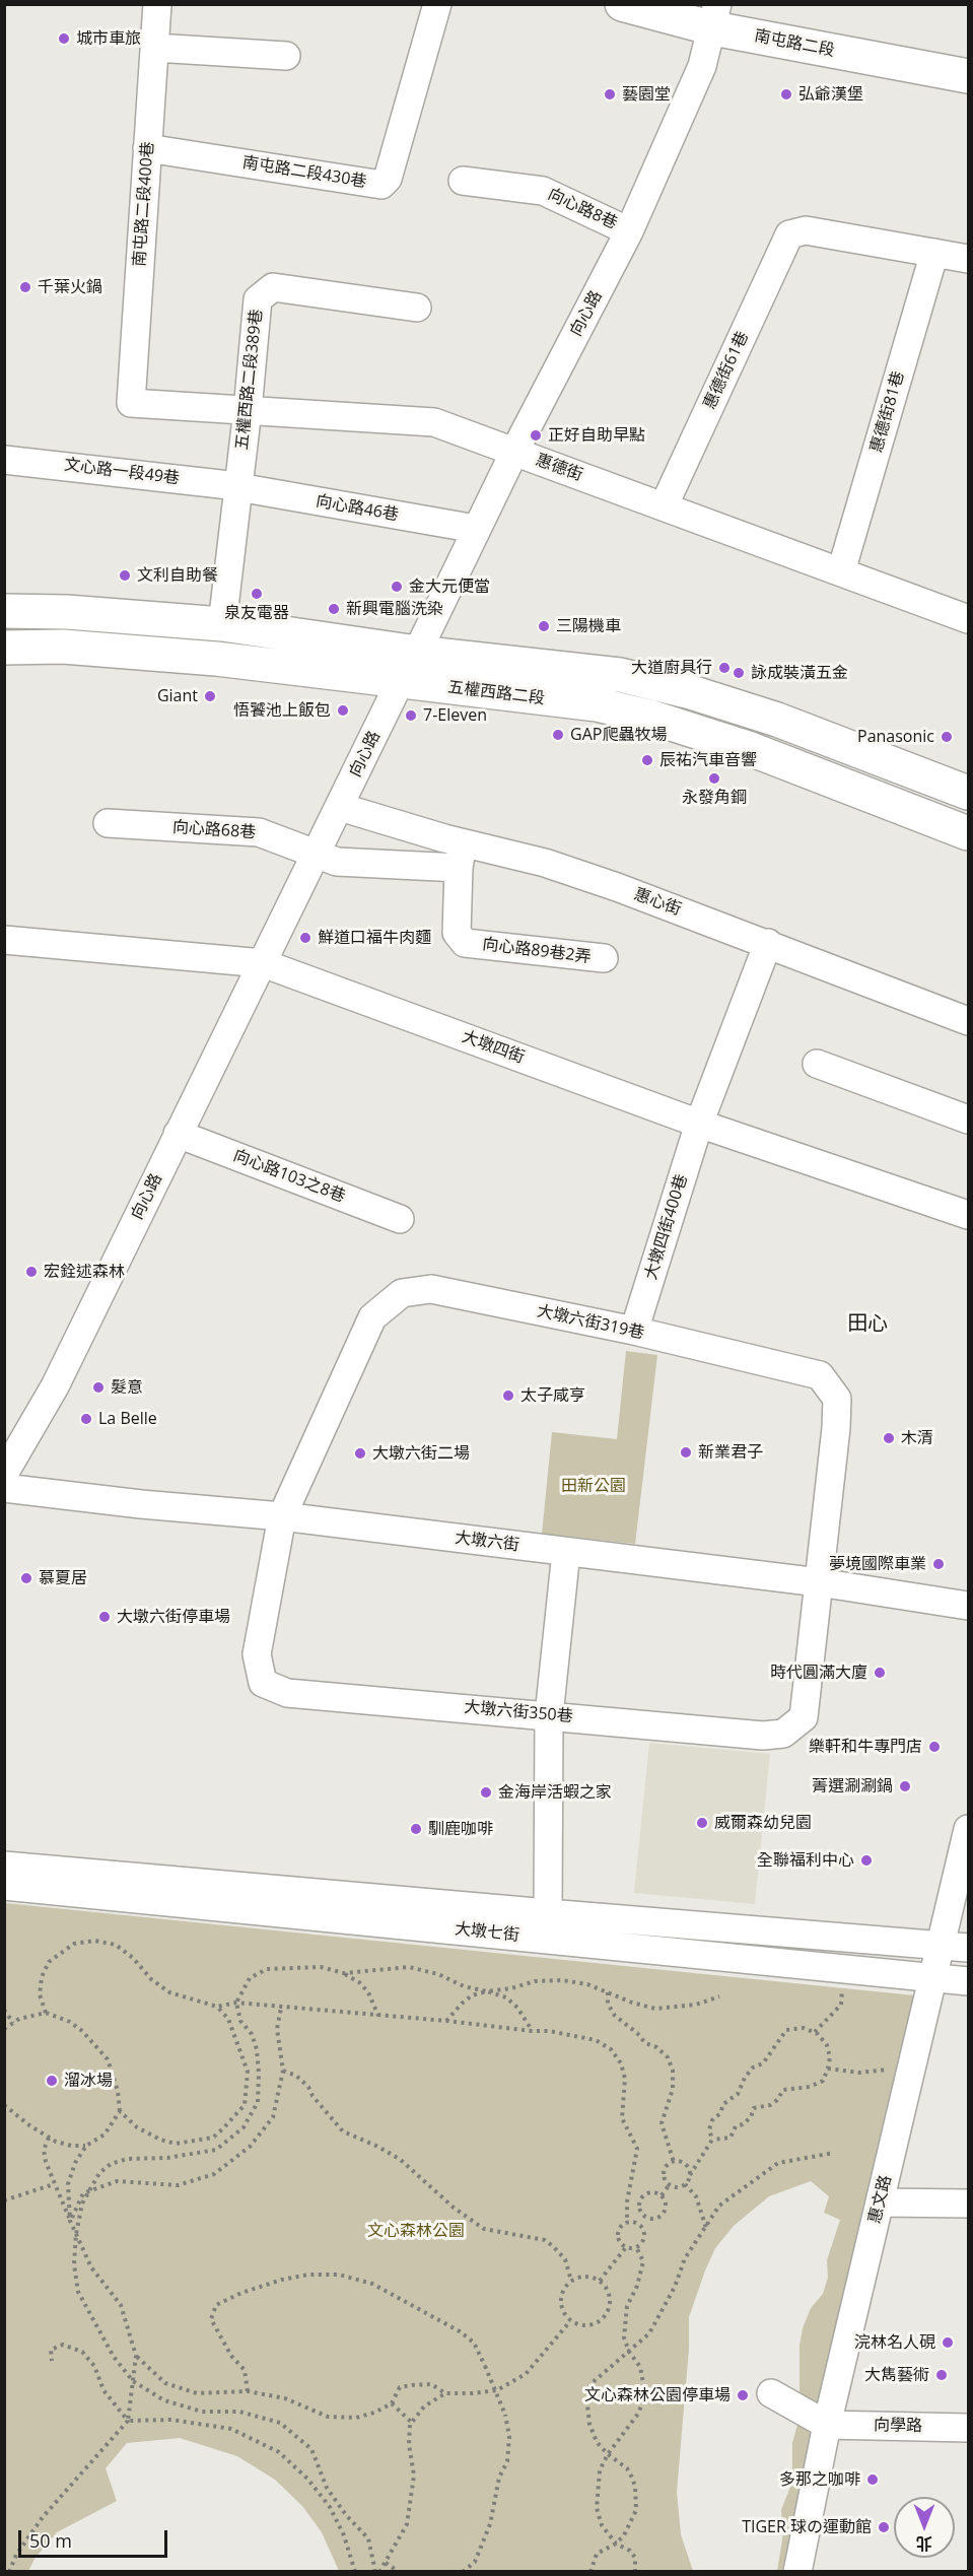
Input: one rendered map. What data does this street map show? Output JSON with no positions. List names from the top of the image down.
{
  "streets": {
    "main road": ["南屯路二段", "五權西路二段"],
    "street": [
      "南屯路二段430巷",
      "南屯路二段400巷",
      "向心路8巷",
      "向心路",
      "惠德街61巷",
      "五權西路二段389巷",
      "惠德街81巷",
      "惠德街",
      "文心路一段49巷",
      "向心路46巷",
      "向心路68巷",
      "惠心街",
      "向心路89巷2弄",
      "大墩四街",
      "向心路103之8巷",
      "大墩四街400巷",
      "大墩六街319巷",
      "大墩六街",
      "大墩六街350巷",
      "大墩七街",
      "惠文路",
      "向學路"
    ]
  },
  "crossings": [
    ["南屯路二段", "向心路"],
    ["南屯路二段430巷", "南屯路二段400巷"],
    ["南屯路二段400巷", "惠德街"],
    ["向心路8巷", "向心路"],
    ["向心路", "惠德街"],
    ["向心路", "向心路46巷"],
    ["向心路", "五權西路二段"],
    ["向心路", "向心路68巷"],
    ["向心路", "惠心街"],
    ["向心路", "大墩四街"],
    ["向心路", "向心路103之8巷"],
    ["惠德街61巷", "惠德街81巷"],
    ["惠德街61巷", "惠德街"],
    ["五權西路二段389巷", "惠德街"],
    ["五權西路二段389巷", "文心路一段49巷"],
    ["五權西路二段389巷", "向心路46巷"],
    ["五權西路二段389巷", "五權西路二段"],
    ["惠德街81巷", "惠德街"],
    ["文心路一段49巷", "向心路46巷"],
    ["向心路68巷", "惠心街"],
    ["惠心街", "向心路89巷2弄"],
    ["惠心街", "大墩四街400巷"],
    ["大墩四街", "大墩四街400巷"],
    ["大墩四街400巷", "大墩六街319巷"],
    ["大墩六街319巷", "大墩六街"],
    ["大墩六街319巷", "大墩六街350巷"],
    ["大墩六街", "大墩六街350巷"],
    ["大墩七街", "惠文路"],
    ["惠文路", "向學路"]
  ],
  "districts": ["田心"],
  "parks": ["田新公園", "文心森林公園"],
  "places": [
    "城市車旅",
    "藝園堂",
    "弘爺漢堡",
    "千葉火鍋",
    "正好自助早點",
    "文利自助餐",
    "金大元便當",
    "泉友電器",
    "新興電腦洗染",
    "三陽機車",
    "大道廚具行",
    "詠成裝潢五金",
    "Giant",
    "悟饕池上飯包",
    "7-Eleven",
    "GAP爬蟲牧場",
    "Panasonic",
    "辰祐汽車音響",
    "永發角鋼",
    "鮮道口福牛肉麵",
    "宏銓述森林",
    "髮意",
    "太子咸亨",
    "La Belle",
    "木清",
    "新業君子",
    "大墩六街二場",
    "夢境國際車業",
    "慕夏居",
    "大墩六街停車場",
    "時代圓滿大廈",
    "樂軒和牛專門店",
    "菁選涮涮鍋",
    "金海岸活蝦之家",
    "威爾森幼兒園",
    "馴鹿咖啡",
    "全聯福利中心",
    "溜冰場",
    "浣林名人硯",
    "大雋藝術",
    "文心森林公園停車場",
    "多那之咖啡",
    "TIGER 球の運動館"
  ],
  "scale_bar": "50 m",
  "north": "bottom"
}
